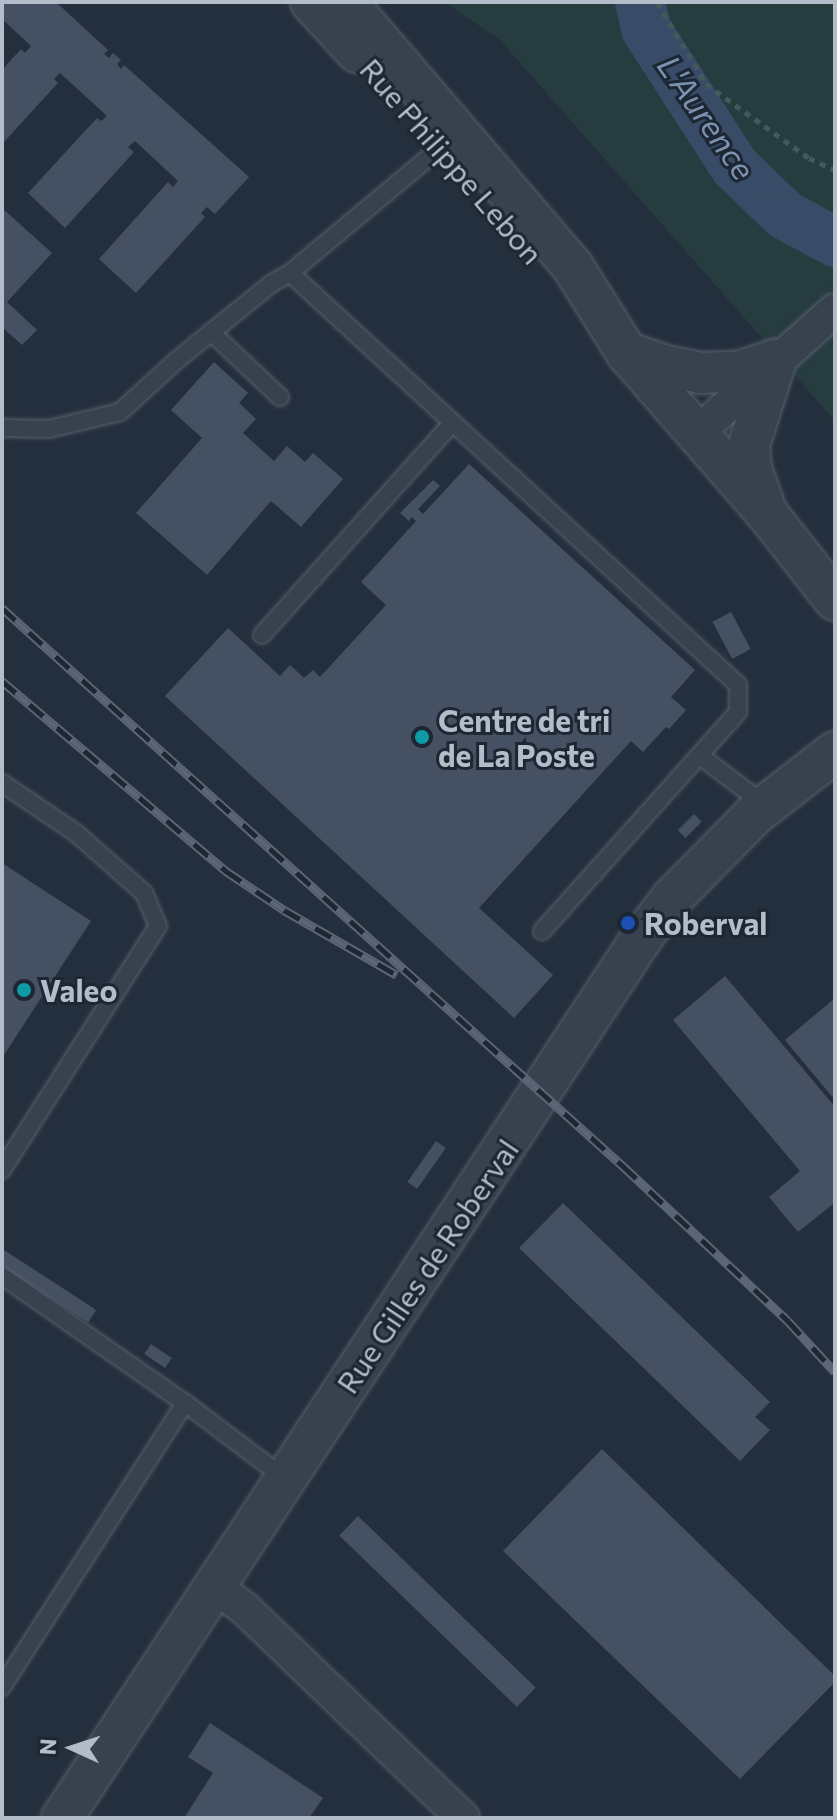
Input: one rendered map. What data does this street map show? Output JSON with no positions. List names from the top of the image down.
{
  "streets": {
    "street": ["Rue Philippe Lebon", "Rue Gilles de Roberval"]
  },
  "water": ["L'Aurence"],
  "places": ["Centre de tri de La Poste", "Roberval", "Valeo"],
  "north": "left"
}
